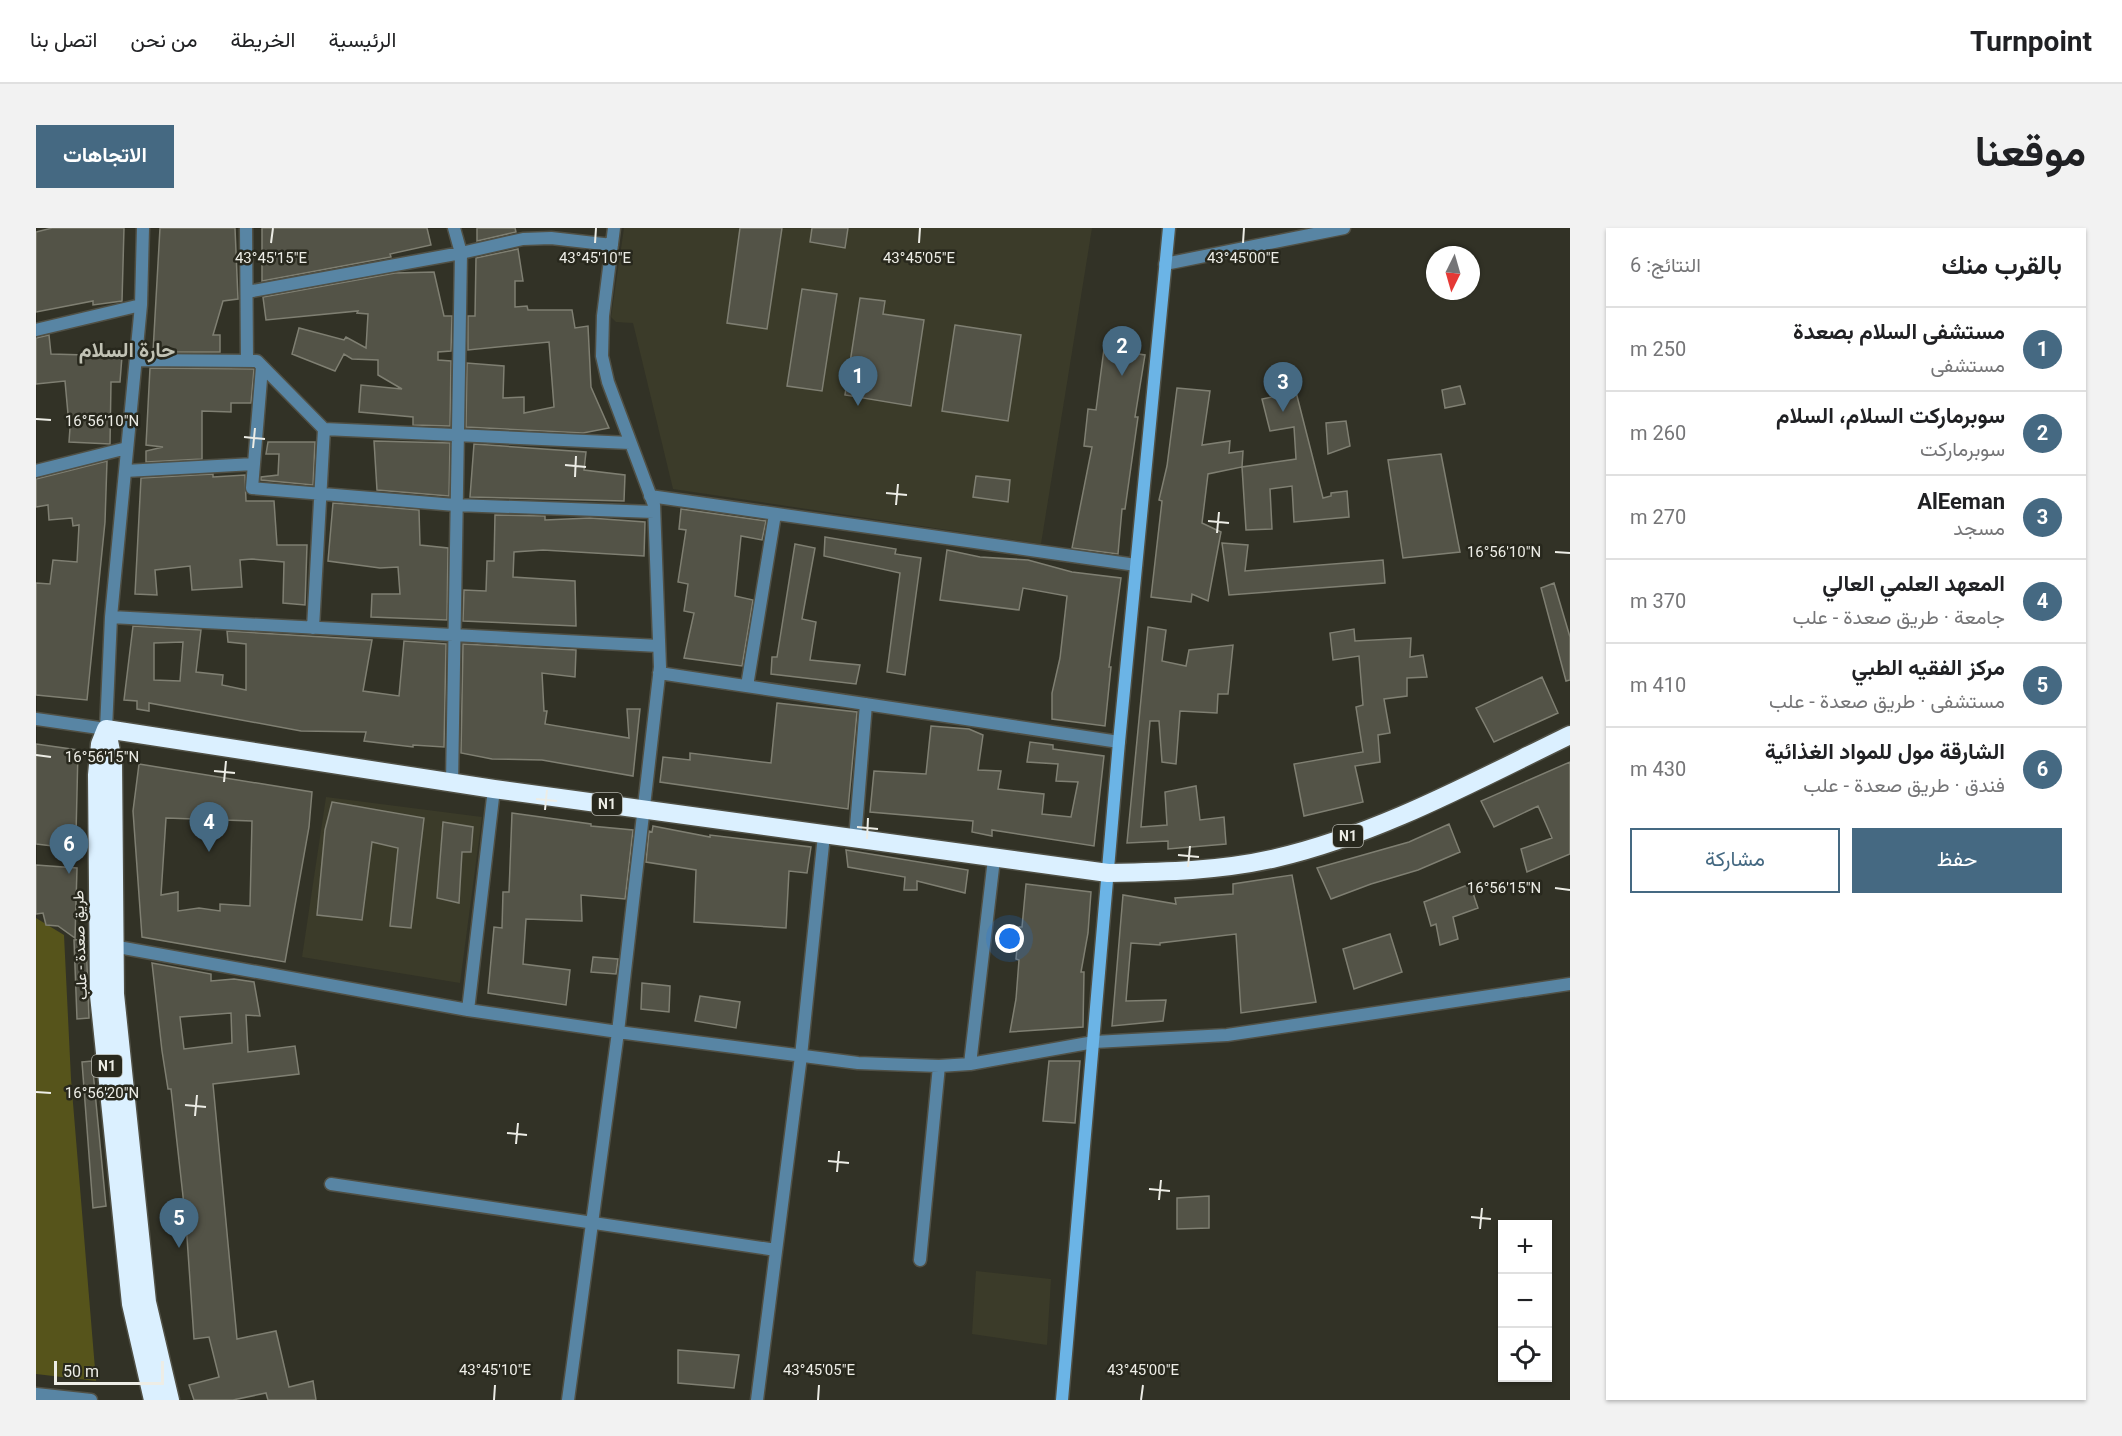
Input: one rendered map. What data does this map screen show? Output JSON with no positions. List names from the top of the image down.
{
  "streets": {
    "highway": ["N1", "طريق صعدة - علب"]
  },
  "crossings": [
    ["N1", "طريق صعدة - علب"]
  ],
  "districts": ["حارة السلام"],
  "scale_bar": "50 m",
  "north": "bottom",
  "page": {
    "header": "Turnpoint",
    "nav": [
      "الرئيسية",
      "الخريطة",
      "من نحن",
      "اتصل بنا"
    ],
    "title": "موقعنا",
    "buttons": [
      "الاتجاهات",
      ["حفظ", "مشاركة"]
    ],
    "heading": ["بالقرب منك", "النتائج: 6"],
    "list": [
      {
        "mark": "1",
        "name": "مستشفى السلام بصعدة",
        "note": "مستشفى",
        "value": "250 m"
      },
      {
        "mark": "2",
        "name": "سوبرماركت السلام، السلام",
        "note": "سوبرماركت",
        "value": "260 m"
      },
      {
        "mark": "3",
        "name": "AlEeman",
        "note": "مسجد",
        "value": "270 m"
      },
      {
        "mark": "4",
        "name": "المعهد العلمي العالي",
        "note": "جامعة · طريق صعدة - علب",
        "value": "370 m"
      },
      {
        "mark": "5",
        "name": "مركز الفقيه الطبي",
        "note": "مستشفى · طريق صعدة - علب",
        "value": "410 m"
      },
      {
        "mark": "6",
        "name": "الشارقة مول للمواد الغذائية",
        "note": "فندق · طريق صعدة - علب",
        "value": "430 m"
      }
    ],
    "pins": [
      "2",
      "1",
      "3",
      "4",
      "6",
      "5"
    ],
    "map_buttons": ["+", "−"],
    "scale": "50 m"
  },
  "coordinates": [
    "43°45'15\"E",
    "43°45'10\"E",
    "43°45'05\"E",
    "43°45'00\"E",
    "16°56'10\"N",
    "16°56'15\"N",
    "16°56'20\"N"
  ]
}
